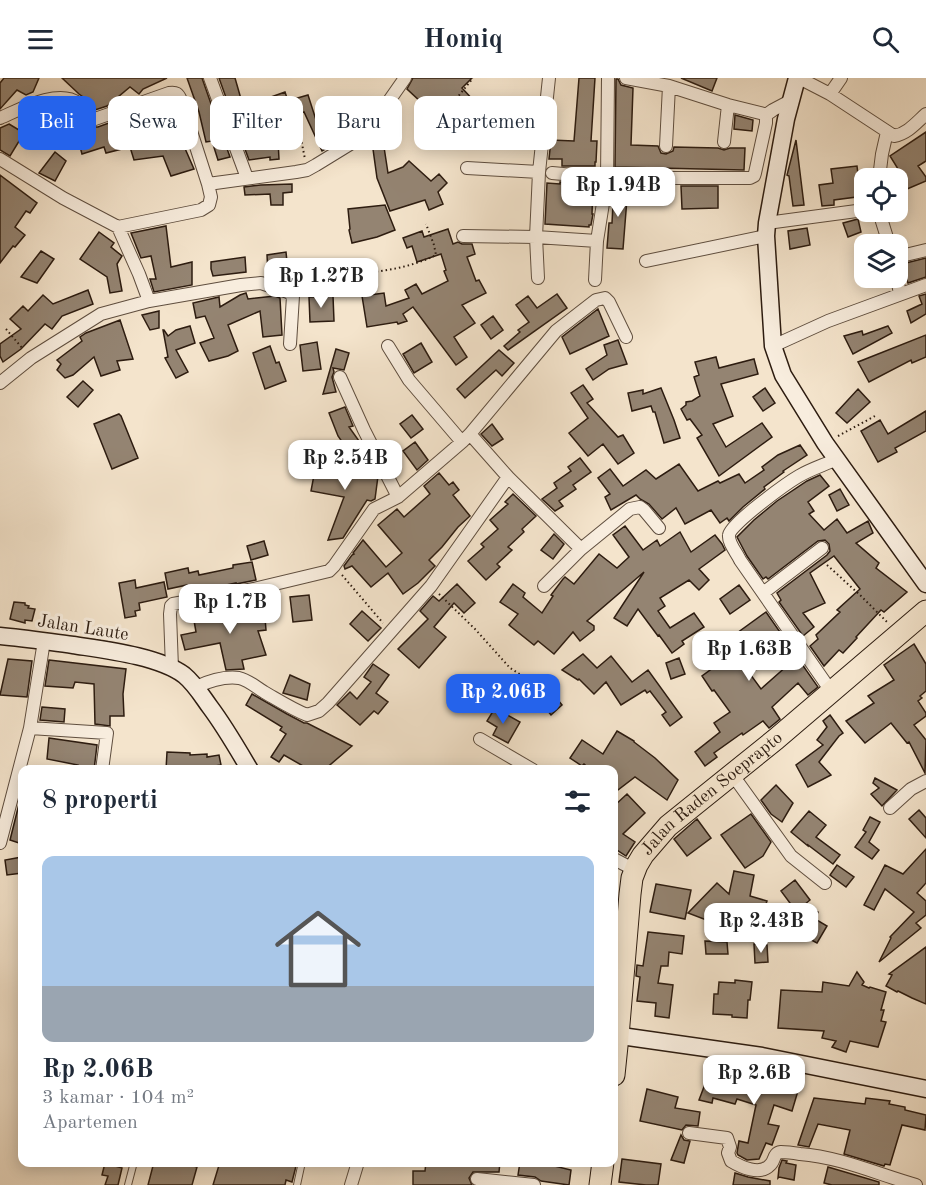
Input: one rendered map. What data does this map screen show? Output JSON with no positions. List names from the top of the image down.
{
  "streets": {
    "highway": ["Jalan Raden Soeprapto"],
    "street": ["Jalan Laute"]
  },
  "page": {
    "header": "Homiq",
    "chip": [
      "Beli",
      "Sewa",
      "Filter",
      "Baru",
      "Apartemen"
    ],
    "price": [
      "Rp 1.94B",
      "Rp 1.27B",
      "Rp 2.54B",
      "Rp 1.7B",
      "Rp 1.63B",
      "Rp 2.06B",
      "Rp 2.43B",
      "Rp 2.6B"
    ],
    "heading": "8 properti",
    "list": [
      {
        "name": "Rp 2.06B",
        "note": "3 kamar · 104 m² · Apartemen"
      }
    ]
  }
}
